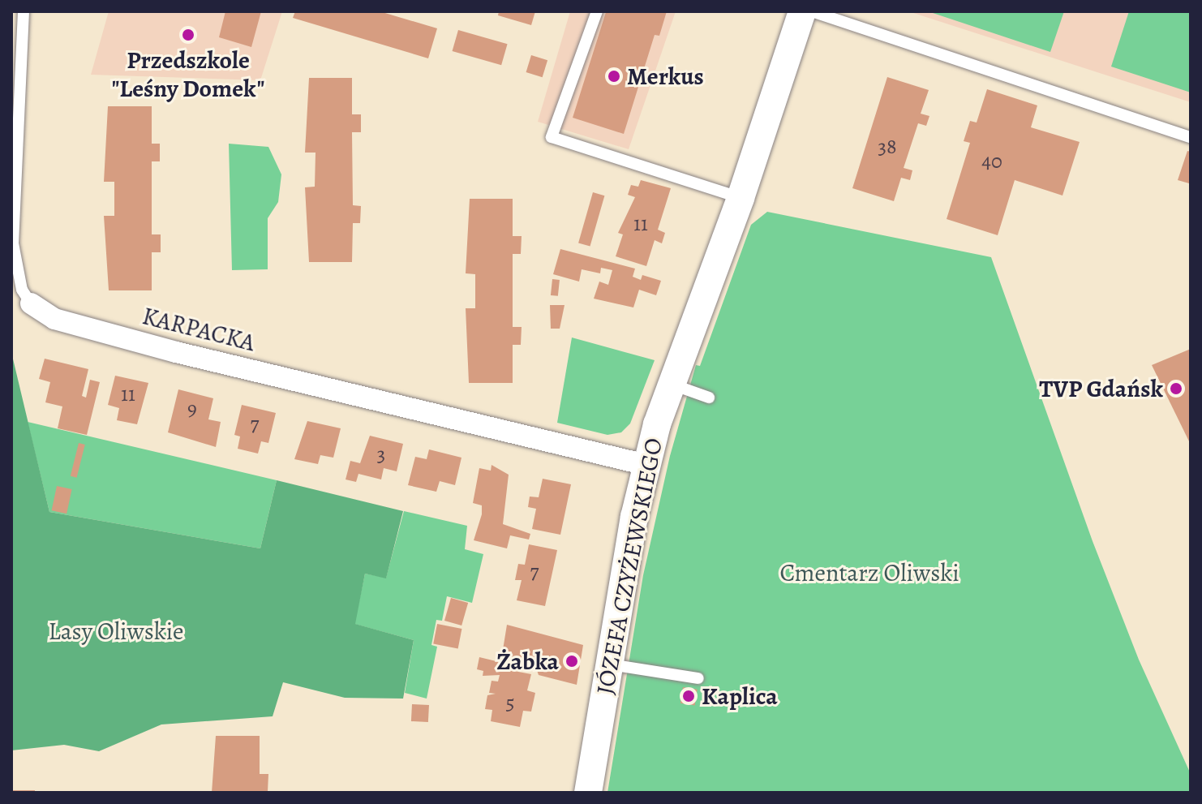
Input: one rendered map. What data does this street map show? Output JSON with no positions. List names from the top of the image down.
{
  "streets": {
    "street": ["KARPACKA", "JÓZEFA CZYŻEWSKIEGO"]
  },
  "crossings": [
    ["KARPACKA", "JÓZEFA CZYŻEWSKIEGO"]
  ],
  "parks": ["Cmentarz Oliwski", "Lasy Oliwskie"],
  "places": [
    "Przedszkole \"Leśny Domek\"",
    "Merkus",
    "TVP Gdańsk",
    "Żabka",
    "Kaplica"
  ],
  "house_numbers": [
    "38",
    "40",
    "11",
    "11",
    "9",
    "7",
    "3",
    "7",
    "5"
  ]
}
